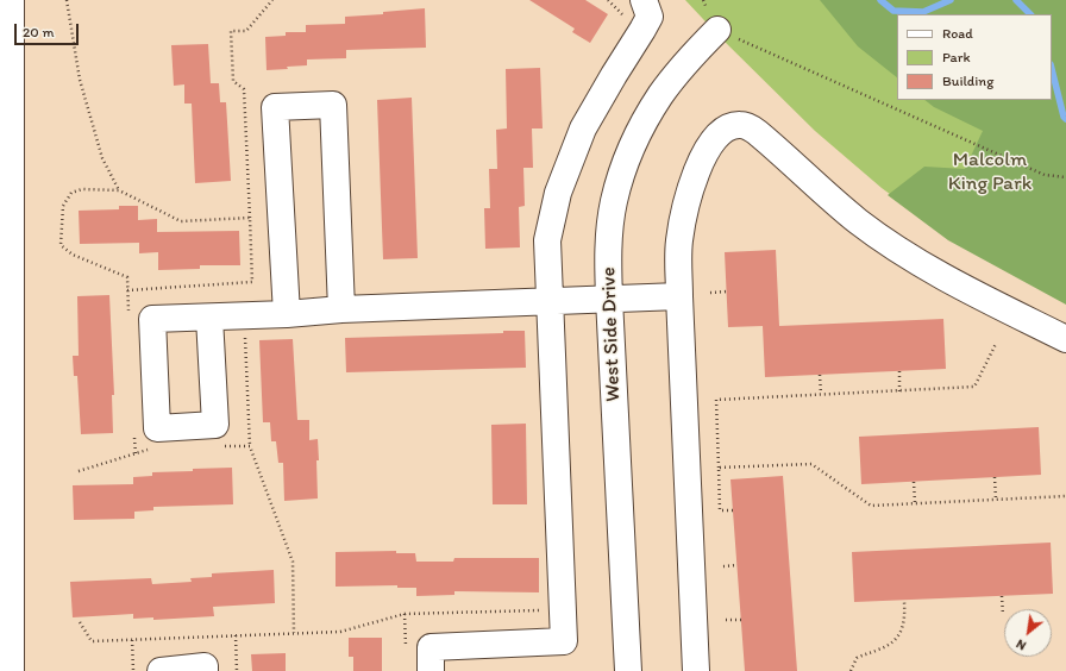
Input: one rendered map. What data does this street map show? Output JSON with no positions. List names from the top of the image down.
{
  "streets": {
    "main road": ["West Side Drive"]
  },
  "parks": ["Malcolm King Park"],
  "legend": ["Road", "Park", "Building"],
  "scale_bar": "20 m",
  "north": "bottom left"
}
